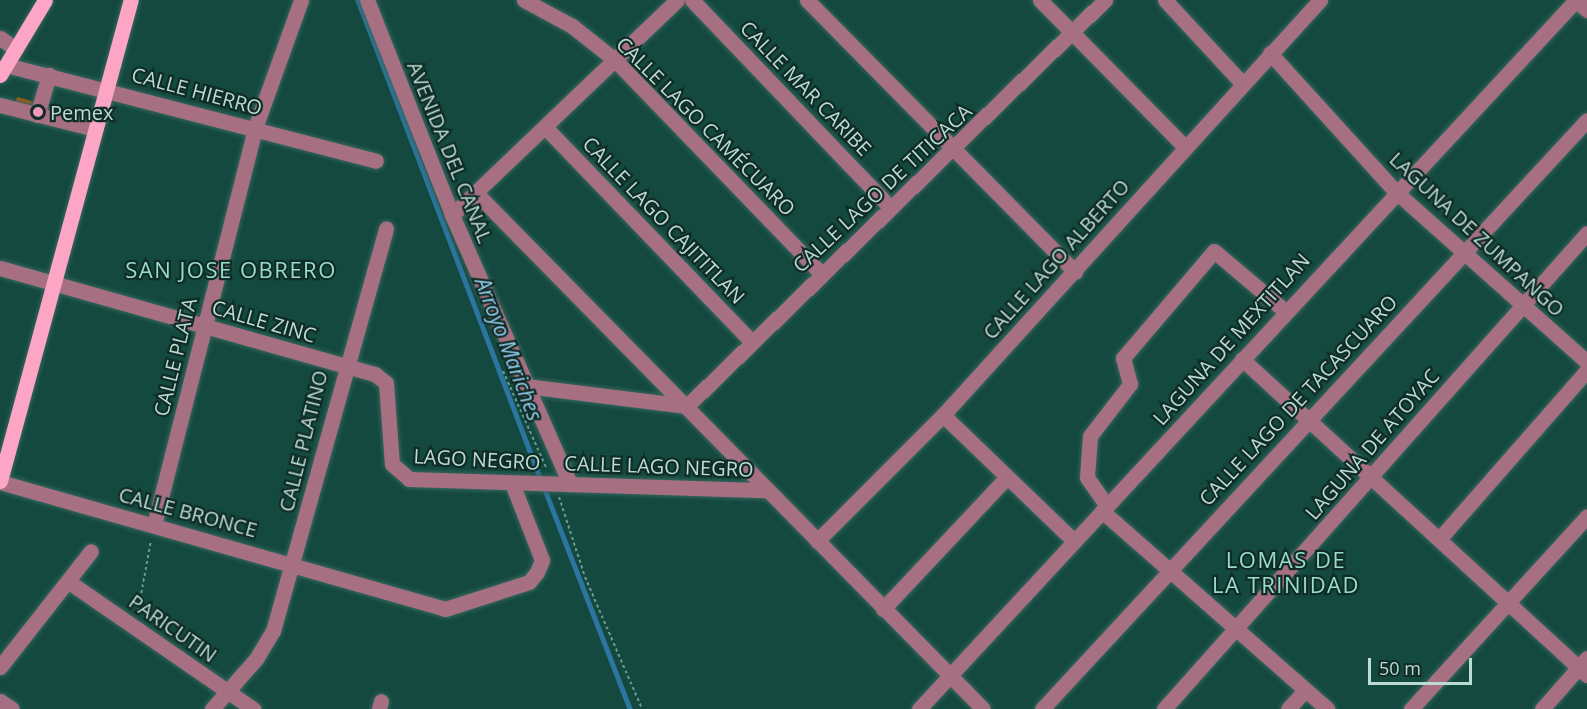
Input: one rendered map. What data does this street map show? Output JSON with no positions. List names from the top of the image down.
{
  "streets": {
    "street": [
      "CALLE MAR CARIBE",
      "CALLE HIERRO",
      "CALLE LAGO CAMÉCUARO",
      "AVENIDA DEL CANAL",
      "CALLE LAGO DE TITICACA",
      "CALLE LAGO CAJITITLAN",
      "LAGUNA DE ZUMPANGO",
      "CALLE LAGO ALBERTO",
      "CALLE ZINC",
      "LAGUNA DE MEXTITLAN",
      "CALLE PLATA",
      "CALLE LAGO DE TACASCUARO",
      "CALLE PLATINO",
      "LAGUNA DE ATOYAC",
      "LAGO NEGRO",
      "CALLE LAGO NEGRO",
      "CALLE BRONCE",
      "PARICUTIN"
    ]
  },
  "crossings": [
    ["CALLE MAR CARIBE", "CALLE LAGO DE TITICACA"],
    ["CALLE HIERRO", "CALLE PLATA"],
    ["CALLE LAGO CAMÉCUARO", "CALLE LAGO DE TITICACA"],
    ["AVENIDA DEL CANAL", "CALLE LAGO NEGRO"],
    ["CALLE LAGO DE TITICACA", "CALLE LAGO CAJITITLAN"],
    ["LAGUNA DE ZUMPANGO", "CALLE LAGO ALBERTO"],
    ["LAGUNA DE ZUMPANGO", "LAGUNA DE MEXTITLAN"],
    ["LAGUNA DE ZUMPANGO", "CALLE LAGO DE TACASCUARO"],
    ["LAGUNA DE ZUMPANGO", "LAGUNA DE ATOYAC"],
    ["CALLE ZINC", "CALLE PLATA"],
    ["CALLE ZINC", "CALLE PLATINO"],
    ["CALLE ZINC", "LAGO NEGRO"],
    ["CALLE PLATA", "CALLE BRONCE"],
    ["CALLE PLATINO", "LAGO NEGRO"],
    ["CALLE PLATINO", "CALLE BRONCE"],
    ["CALLE PLATINO", "PARICUTIN"],
    ["LAGO NEGRO", "CALLE LAGO NEGRO"],
    ["LAGO NEGRO", "CALLE BRONCE"]
  ],
  "districts": ["SAN JOSE OBRERO", "LOMAS DE LA TRINIDAD"],
  "water": ["Arroyo Mariches"],
  "places": ["Pemex"],
  "scale_bar": "50 m"
}
